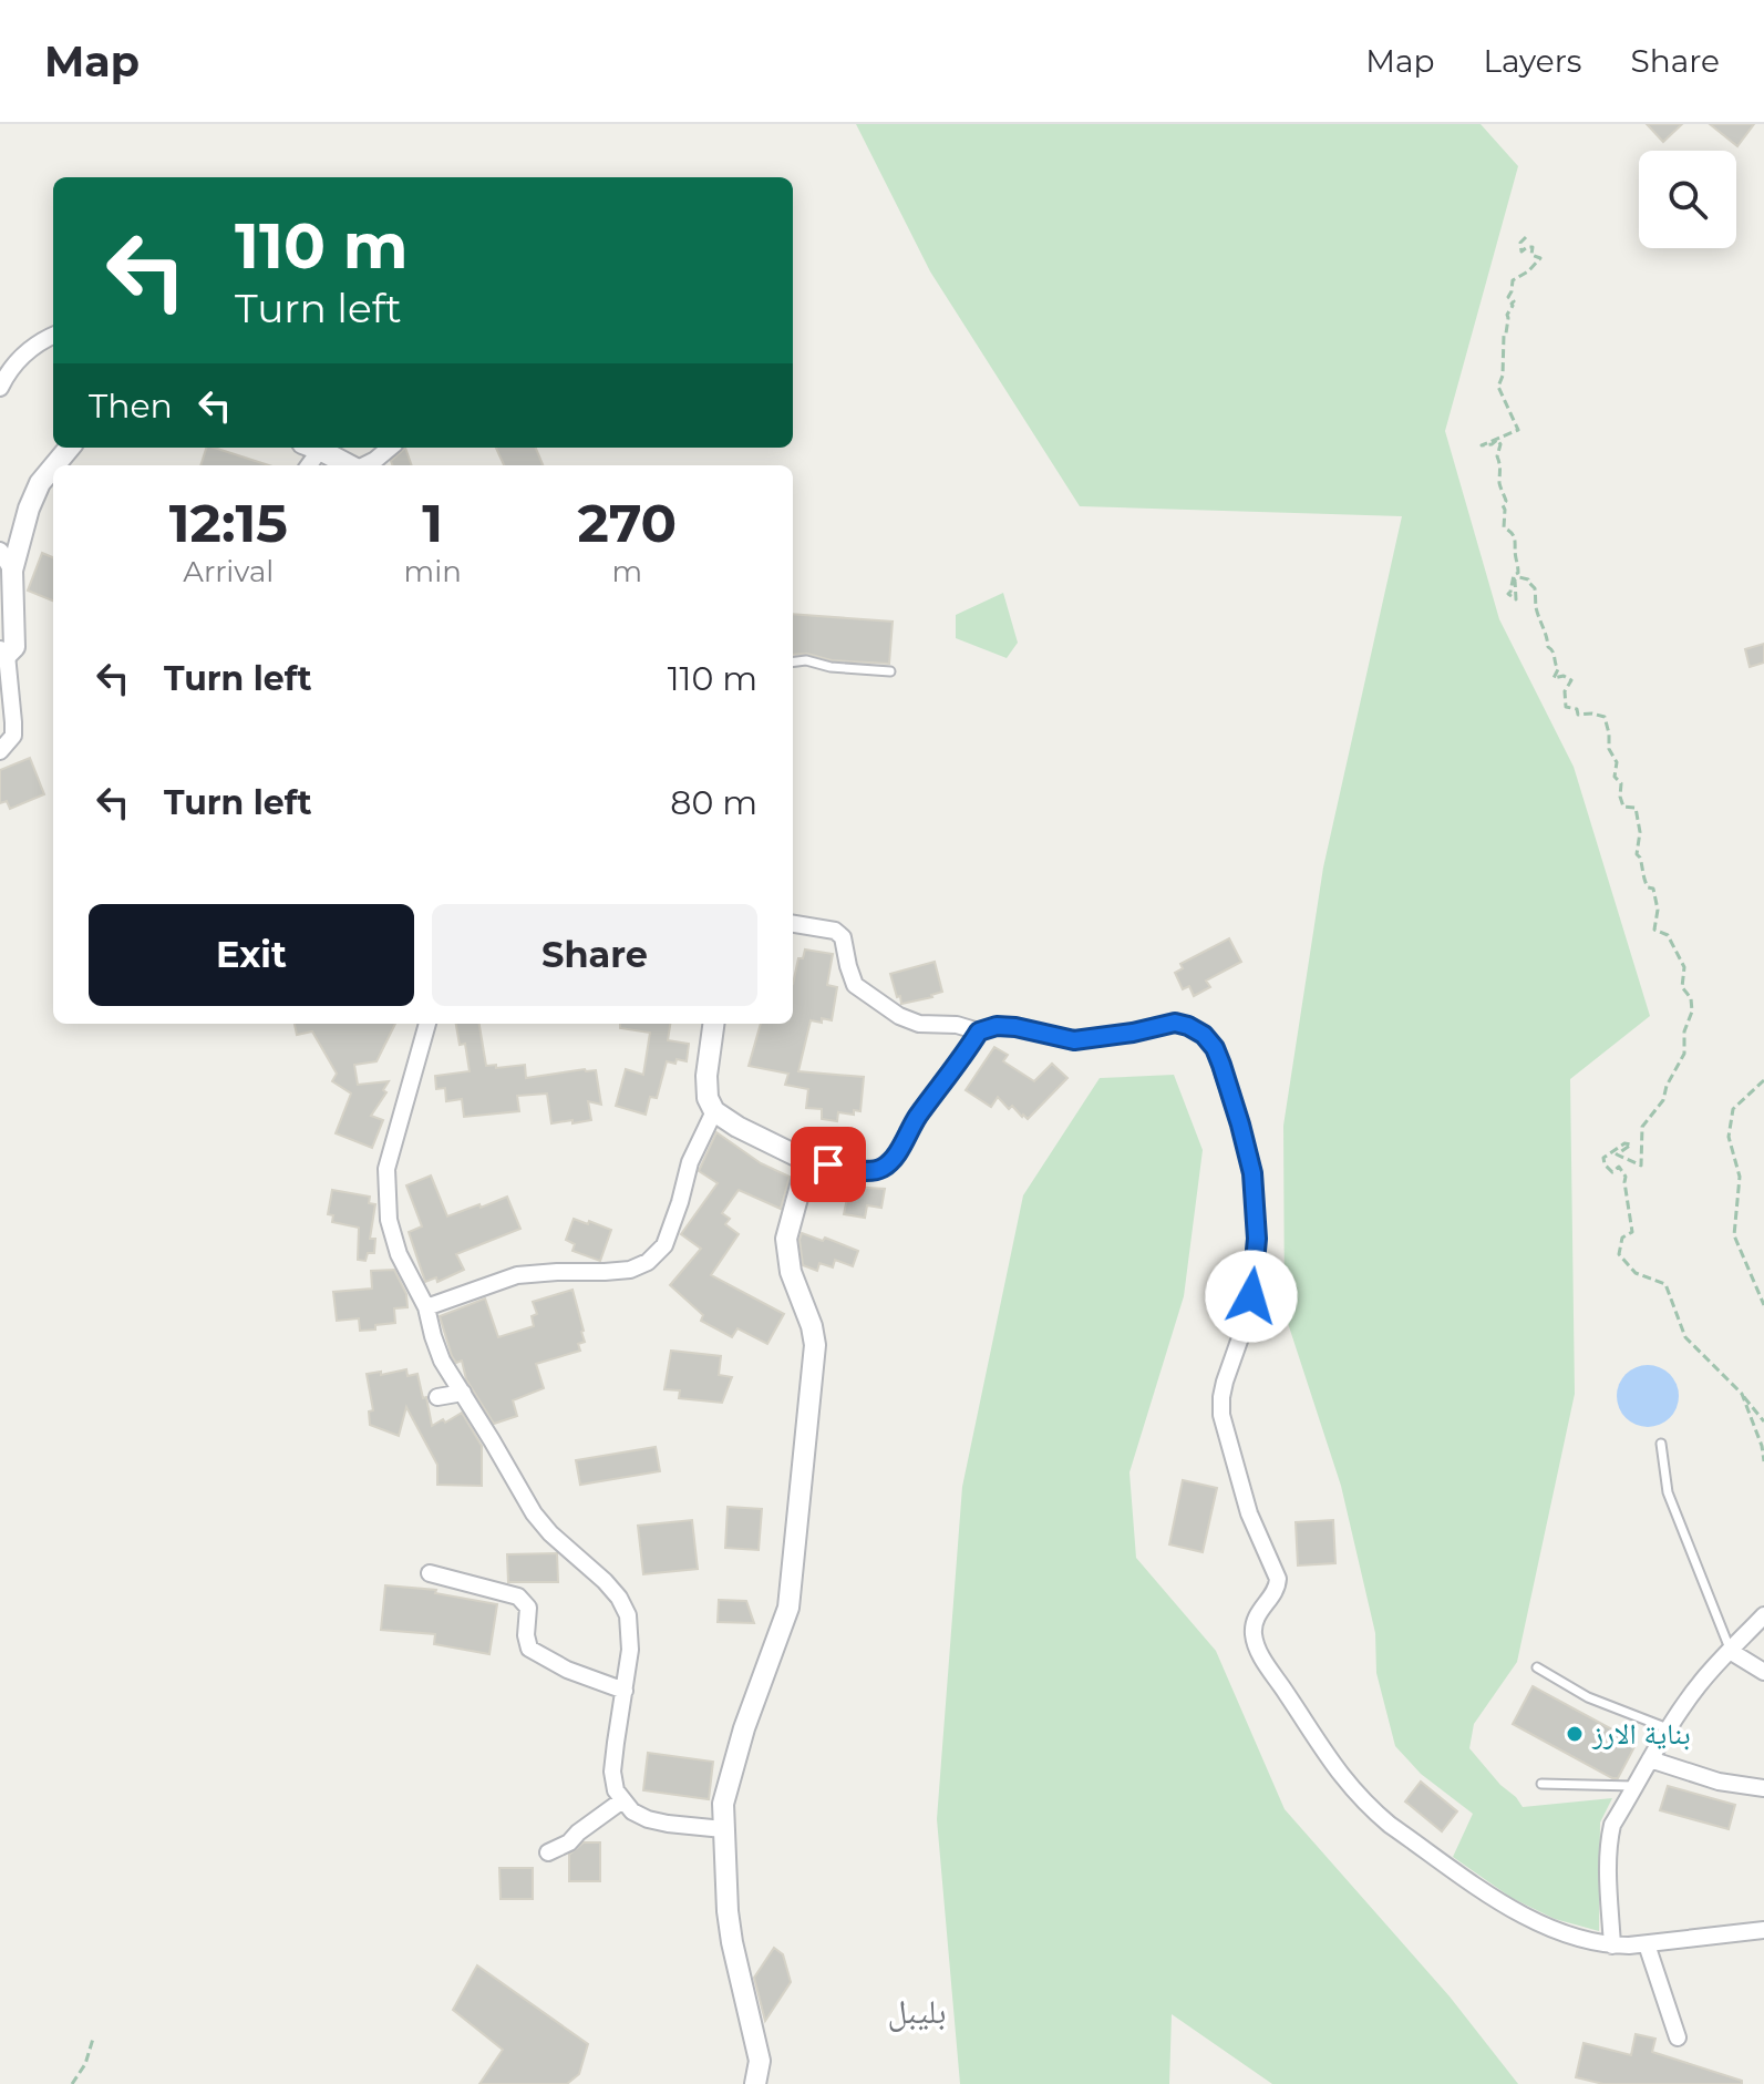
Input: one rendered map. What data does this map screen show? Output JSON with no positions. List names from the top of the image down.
{
  "districts": ["بليبل"],
  "places": ["بناية الارز"],
  "page": {
    "header": "Map",
    "nav": ["Map", "Layers", "Share"],
    "turn": ["110 m", "Turn left"],
    "then": "Then",
    "eta": [
      "12:15",
      "Arrival",
      "1",
      "min",
      "270",
      "m"
    ],
    "list": [
      {
        "name": "Turn left",
        "value": "110 m"
      },
      {
        "name": "Turn left",
        "value": "80 m"
      }
    ],
    "buttons": ["Exit", "Share"]
  }
}
